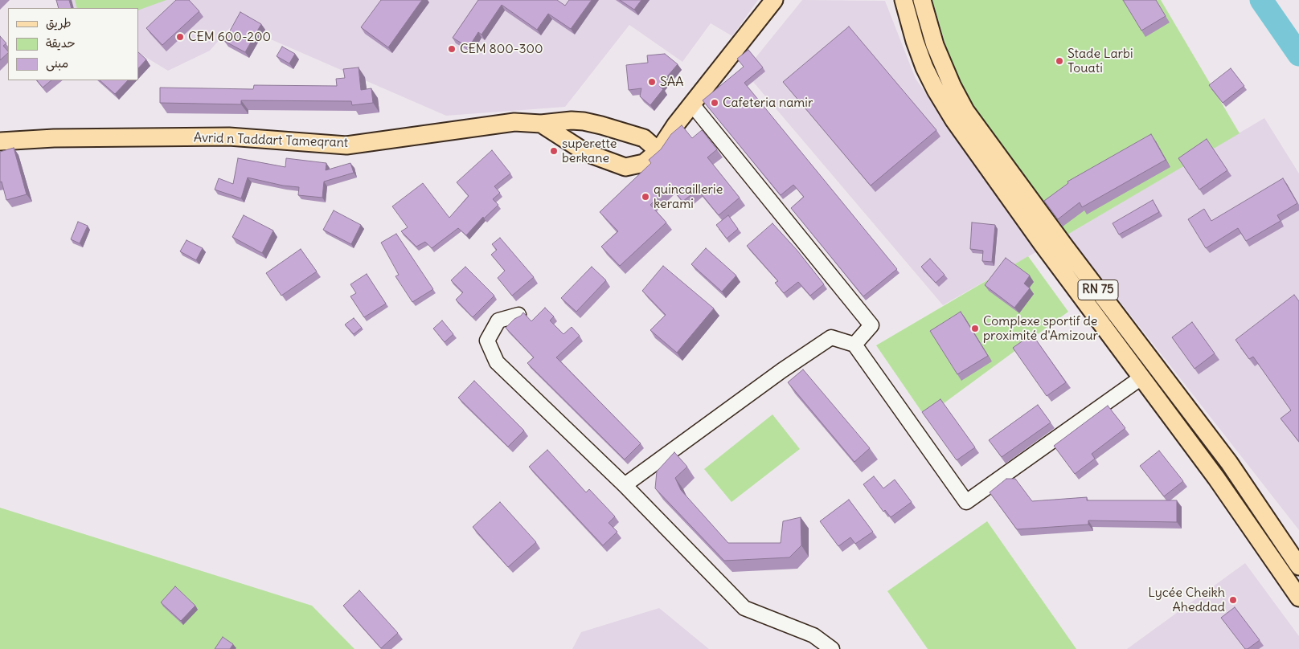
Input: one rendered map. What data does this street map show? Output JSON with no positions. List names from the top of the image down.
{
  "streets": {
    "main road": ["Avrid n Taddart Tameqrant", "RN 75"]
  },
  "places": [
    "CEM 600-200",
    "CEM 800-300",
    "Stade Larbi Touati",
    "SAA",
    "Cafeteria namir",
    "superette berkane",
    "quincaillerie kerami",
    "Complexe sportif de proximité d'Amizour",
    "Lycée Cheikh Aheddad"
  ],
  "legend": ["طريق", "حديقة", "مبنى"]
}
